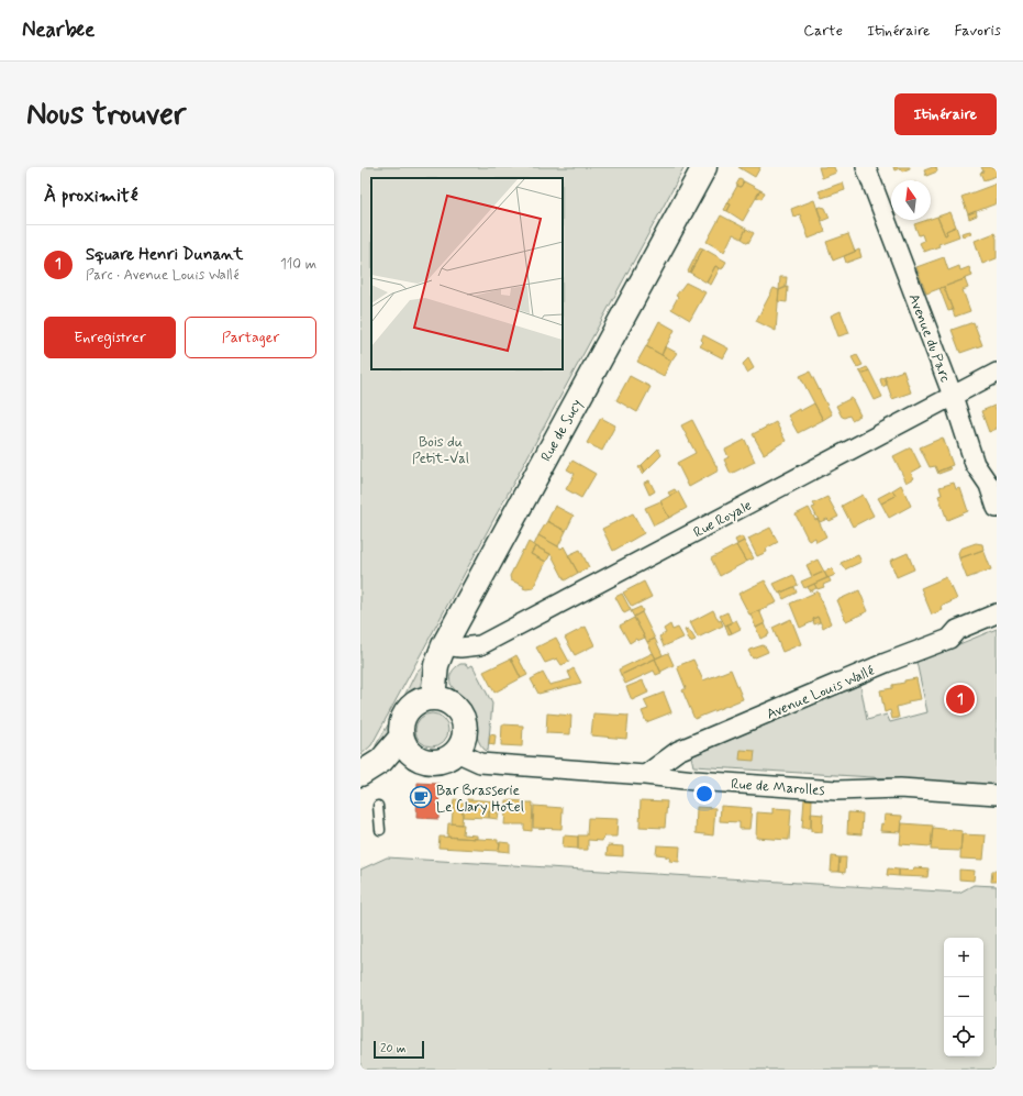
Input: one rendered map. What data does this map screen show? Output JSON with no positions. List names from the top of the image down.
{
  "streets": {
    "main road": ["Rue de Sucy"],
    "street": [
      "Avenue du Parc",
      "Rue Royale",
      "Avenue Louis Wallé",
      "Rue de Marolles"
    ]
  },
  "crossings": [
    ["Avenue du Parc", "Rue Royale"],
    ["Rue de Sucy", "Rue Royale"],
    ["Rue de Sucy", "Rue de Marolles"],
    ["Avenue Louis Wallé", "Rue de Marolles"]
  ],
  "parks": ["Bois du Petit-Val"],
  "places": {
    "cafe": ["Bar Brasserie Le Clary Hotel"]
  },
  "scale_bar": "20 m",
  "north": "top",
  "page": {
    "header": "Nearbee",
    "nav": ["Carte", "Itinéraire", "Favoris"],
    "buttons": [
      "Itinéraire",
      ["Enregistrer", "Partager"]
    ],
    "title": "Nous trouver",
    "heading": "À proximité",
    "list": [
      {
        "mark": "1",
        "name": "Square Henri Dunant",
        "note": "Parc · Avenue Louis Wallé",
        "value": "110 m"
      }
    ],
    "pins": "1",
    "map_buttons": ["+", "−"],
    "scale": "20 m"
  }
}
